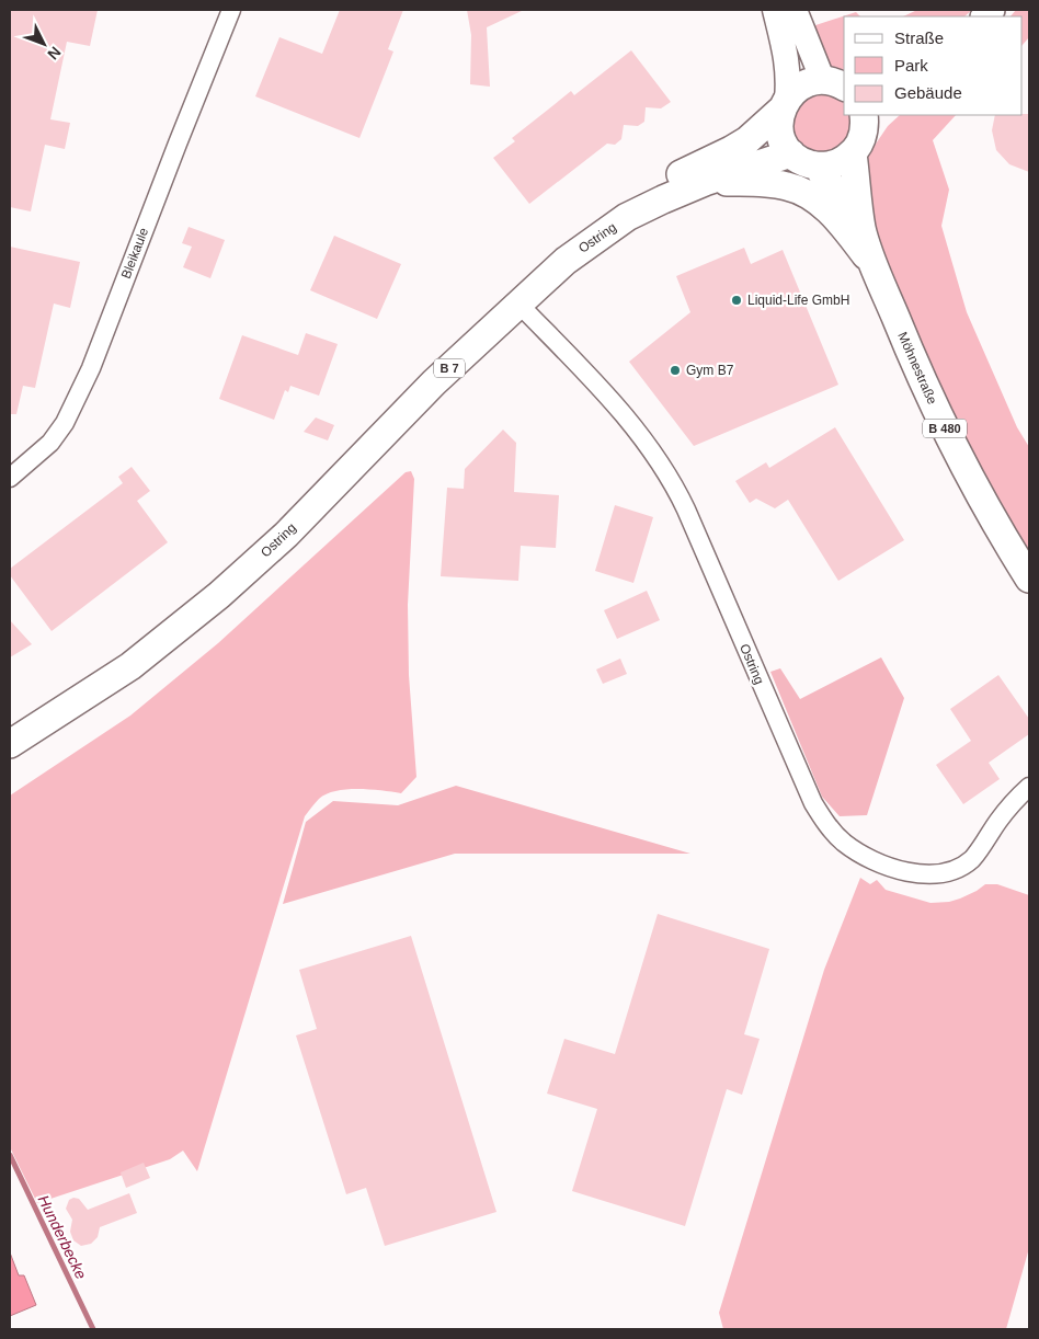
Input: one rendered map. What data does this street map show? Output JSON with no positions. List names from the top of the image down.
{
  "streets": {
    "main road": [
      "Ostring",
      "B 7",
      "Möhnestraße",
      "B 480"
    ],
    "street": ["Bleikaule"]
  },
  "crossings": [
    ["Ostring", "B 7"],
    ["Möhnestraße", "B 480"]
  ],
  "water": ["Hunderbecke"],
  "places": ["Liquid-Life GmbH", "Gym B7"],
  "legend": ["Straße", "Park", "Gebäude"],
  "north": "bottom right"
}
